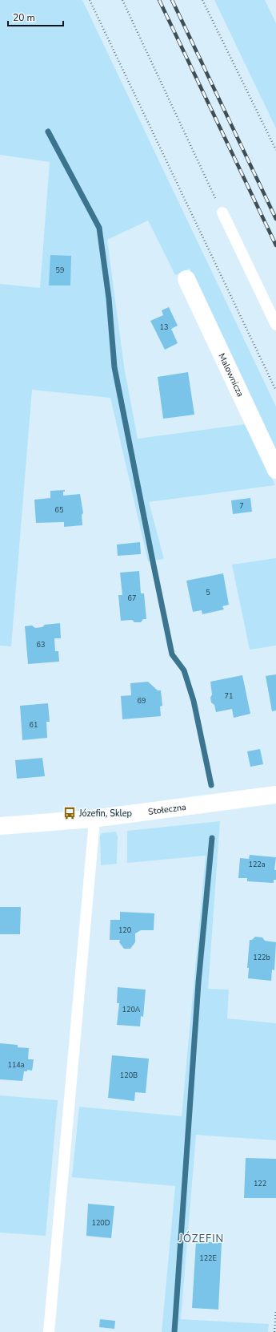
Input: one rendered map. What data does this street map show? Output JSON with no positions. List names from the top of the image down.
{
  "streets": {
    "street": ["Malownicza", "Stołeczna"]
  },
  "districts": ["JÓZEFIN"],
  "places": {
    "bus stop": ["Józefin, Sklep"]
  },
  "house_numbers": [
    "59",
    "13",
    "7",
    "65",
    "5",
    "67",
    "63",
    "71",
    "69",
    "61",
    "122a",
    "120",
    "122b",
    "120A",
    "114a",
    "120B",
    "122",
    "120D",
    "122E"
  ],
  "scale_bar": "20 m"
}
